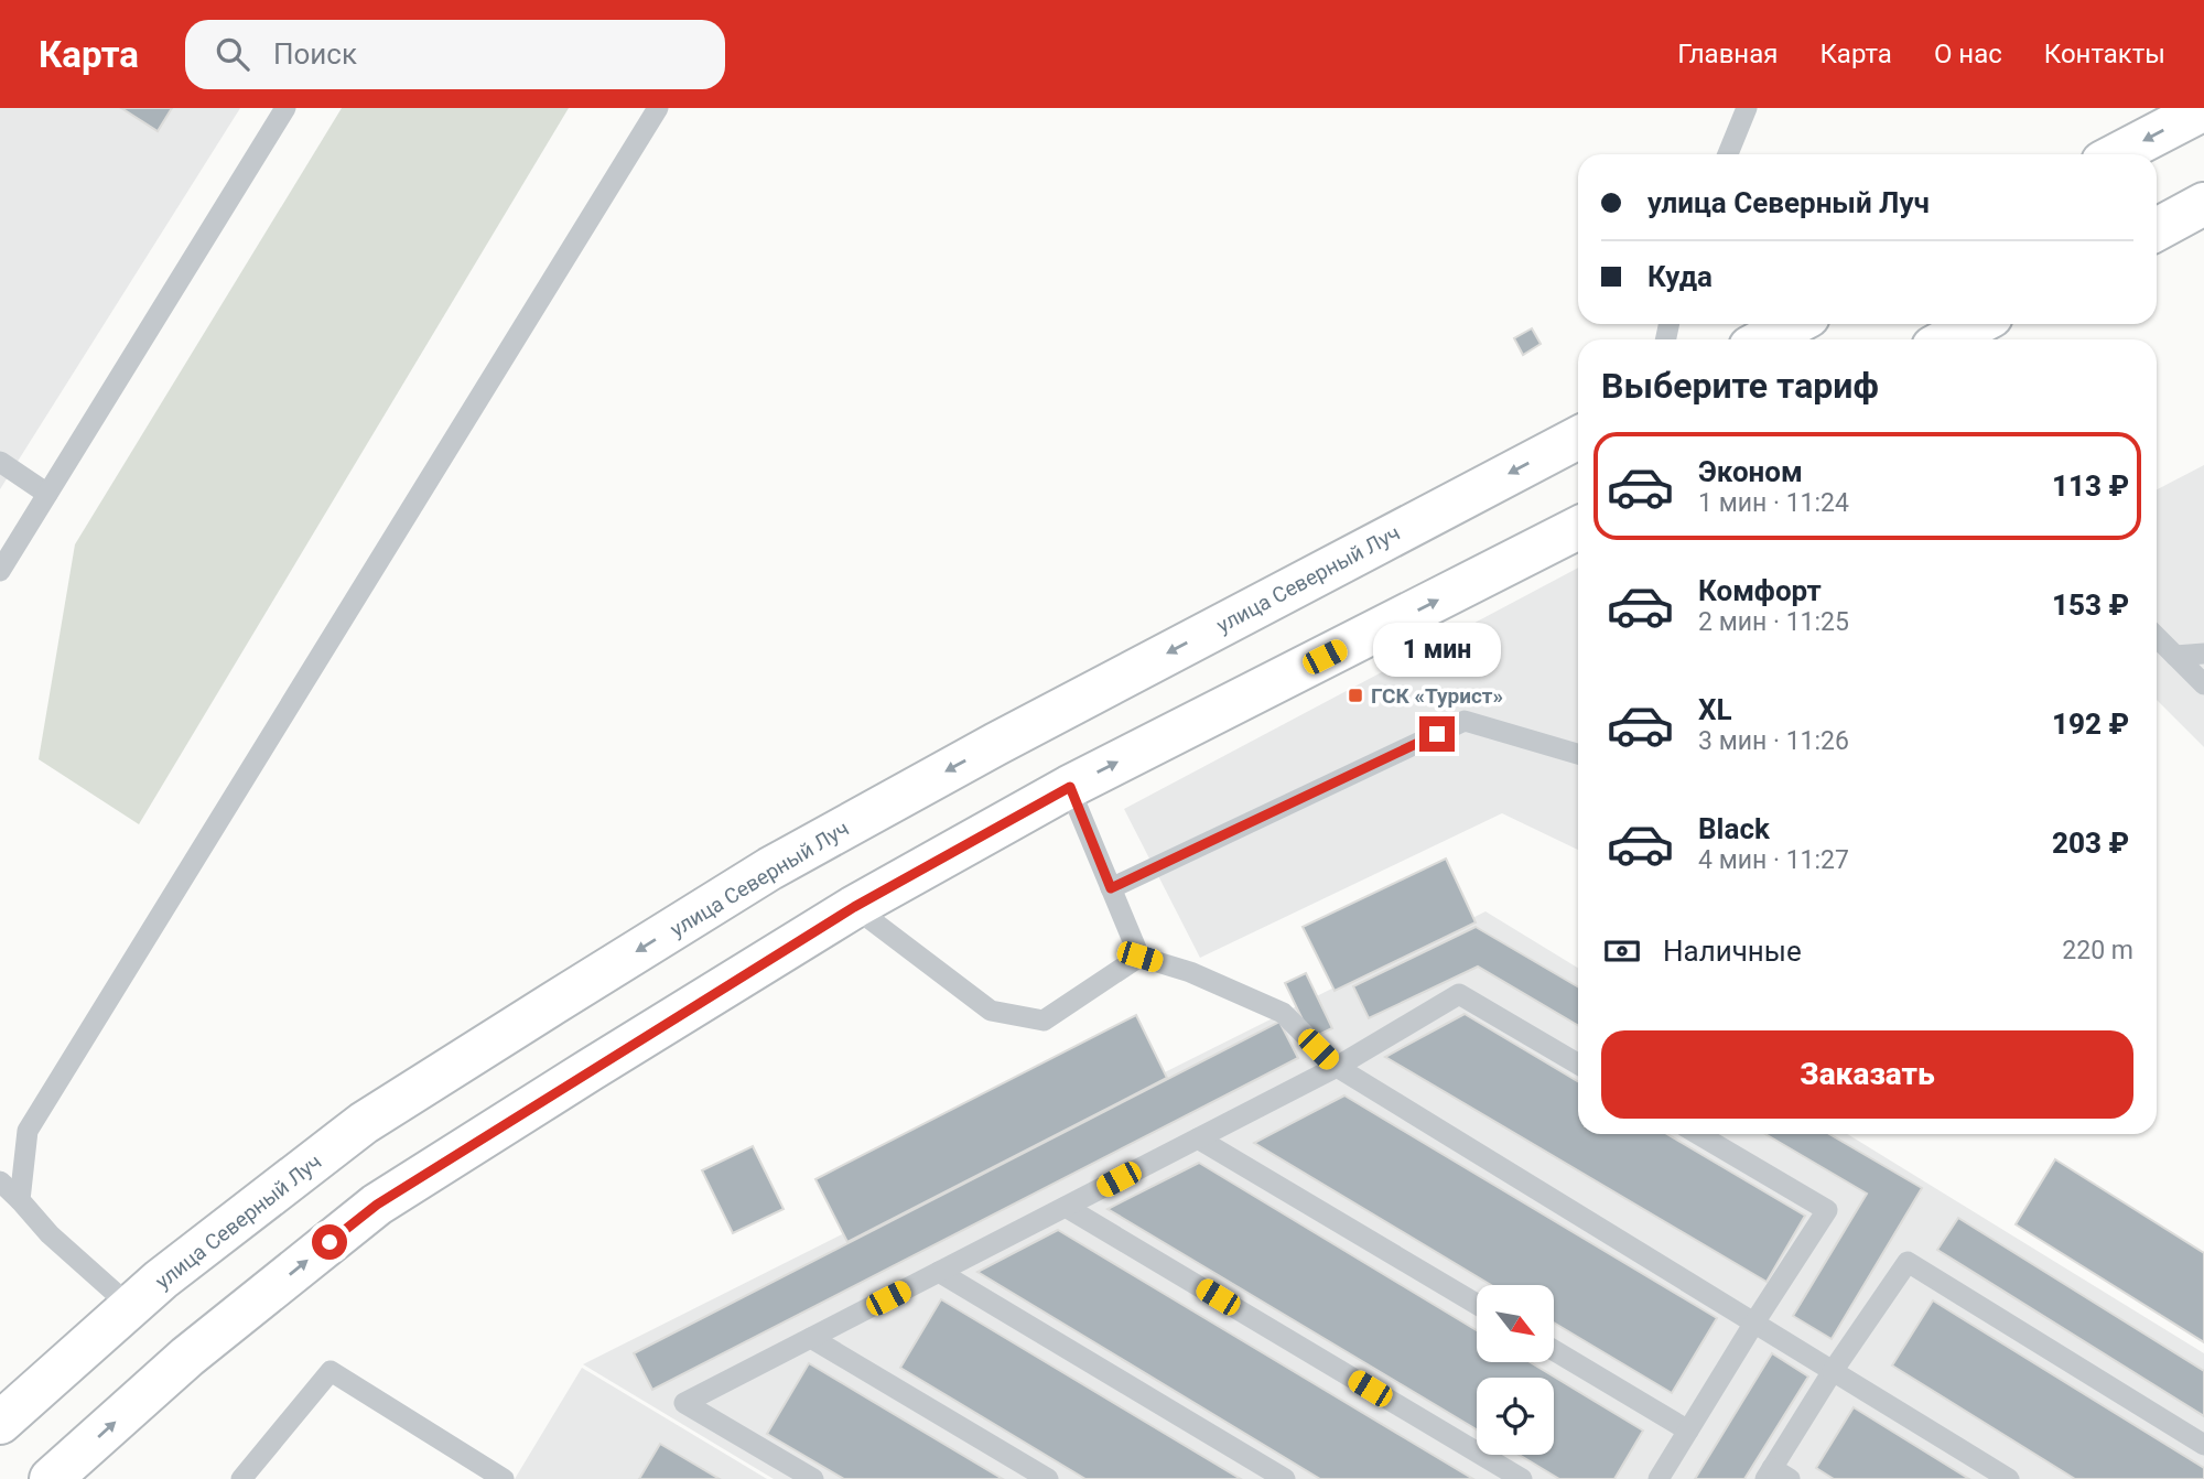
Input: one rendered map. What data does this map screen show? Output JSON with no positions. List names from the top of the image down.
{
  "streets": {
    "main road": ["улица Северный Луч"]
  },
  "places": {
    "transit": ["ГСК «Турист»"]
  },
  "north": "bottom right",
  "page": {
    "header": "Карта",
    "search": "Поиск",
    "nav": [
      "Главная",
      "Карта",
      "О нас",
      "Контакты"
    ],
    "banner": ["улица Северный Луч", "Куда"],
    "heading": "Выберите тариф",
    "list": [
      {
        "name": "Эконом",
        "note": "1 мин · 11:24",
        "value": "113 ₽"
      },
      {
        "name": "Комфорт",
        "note": "2 мин · 11:25",
        "value": "153 ₽"
      },
      {
        "name": "XL",
        "note": "3 мин · 11:26",
        "value": "192 ₽"
      },
      {
        "name": "Black",
        "note": "4 мин · 11:27",
        "value": "203 ₽"
      }
    ],
    "bubble": "1 мин",
    "pay": ["Наличные", "220 m"],
    "buttons": "Заказать"
  }
}
